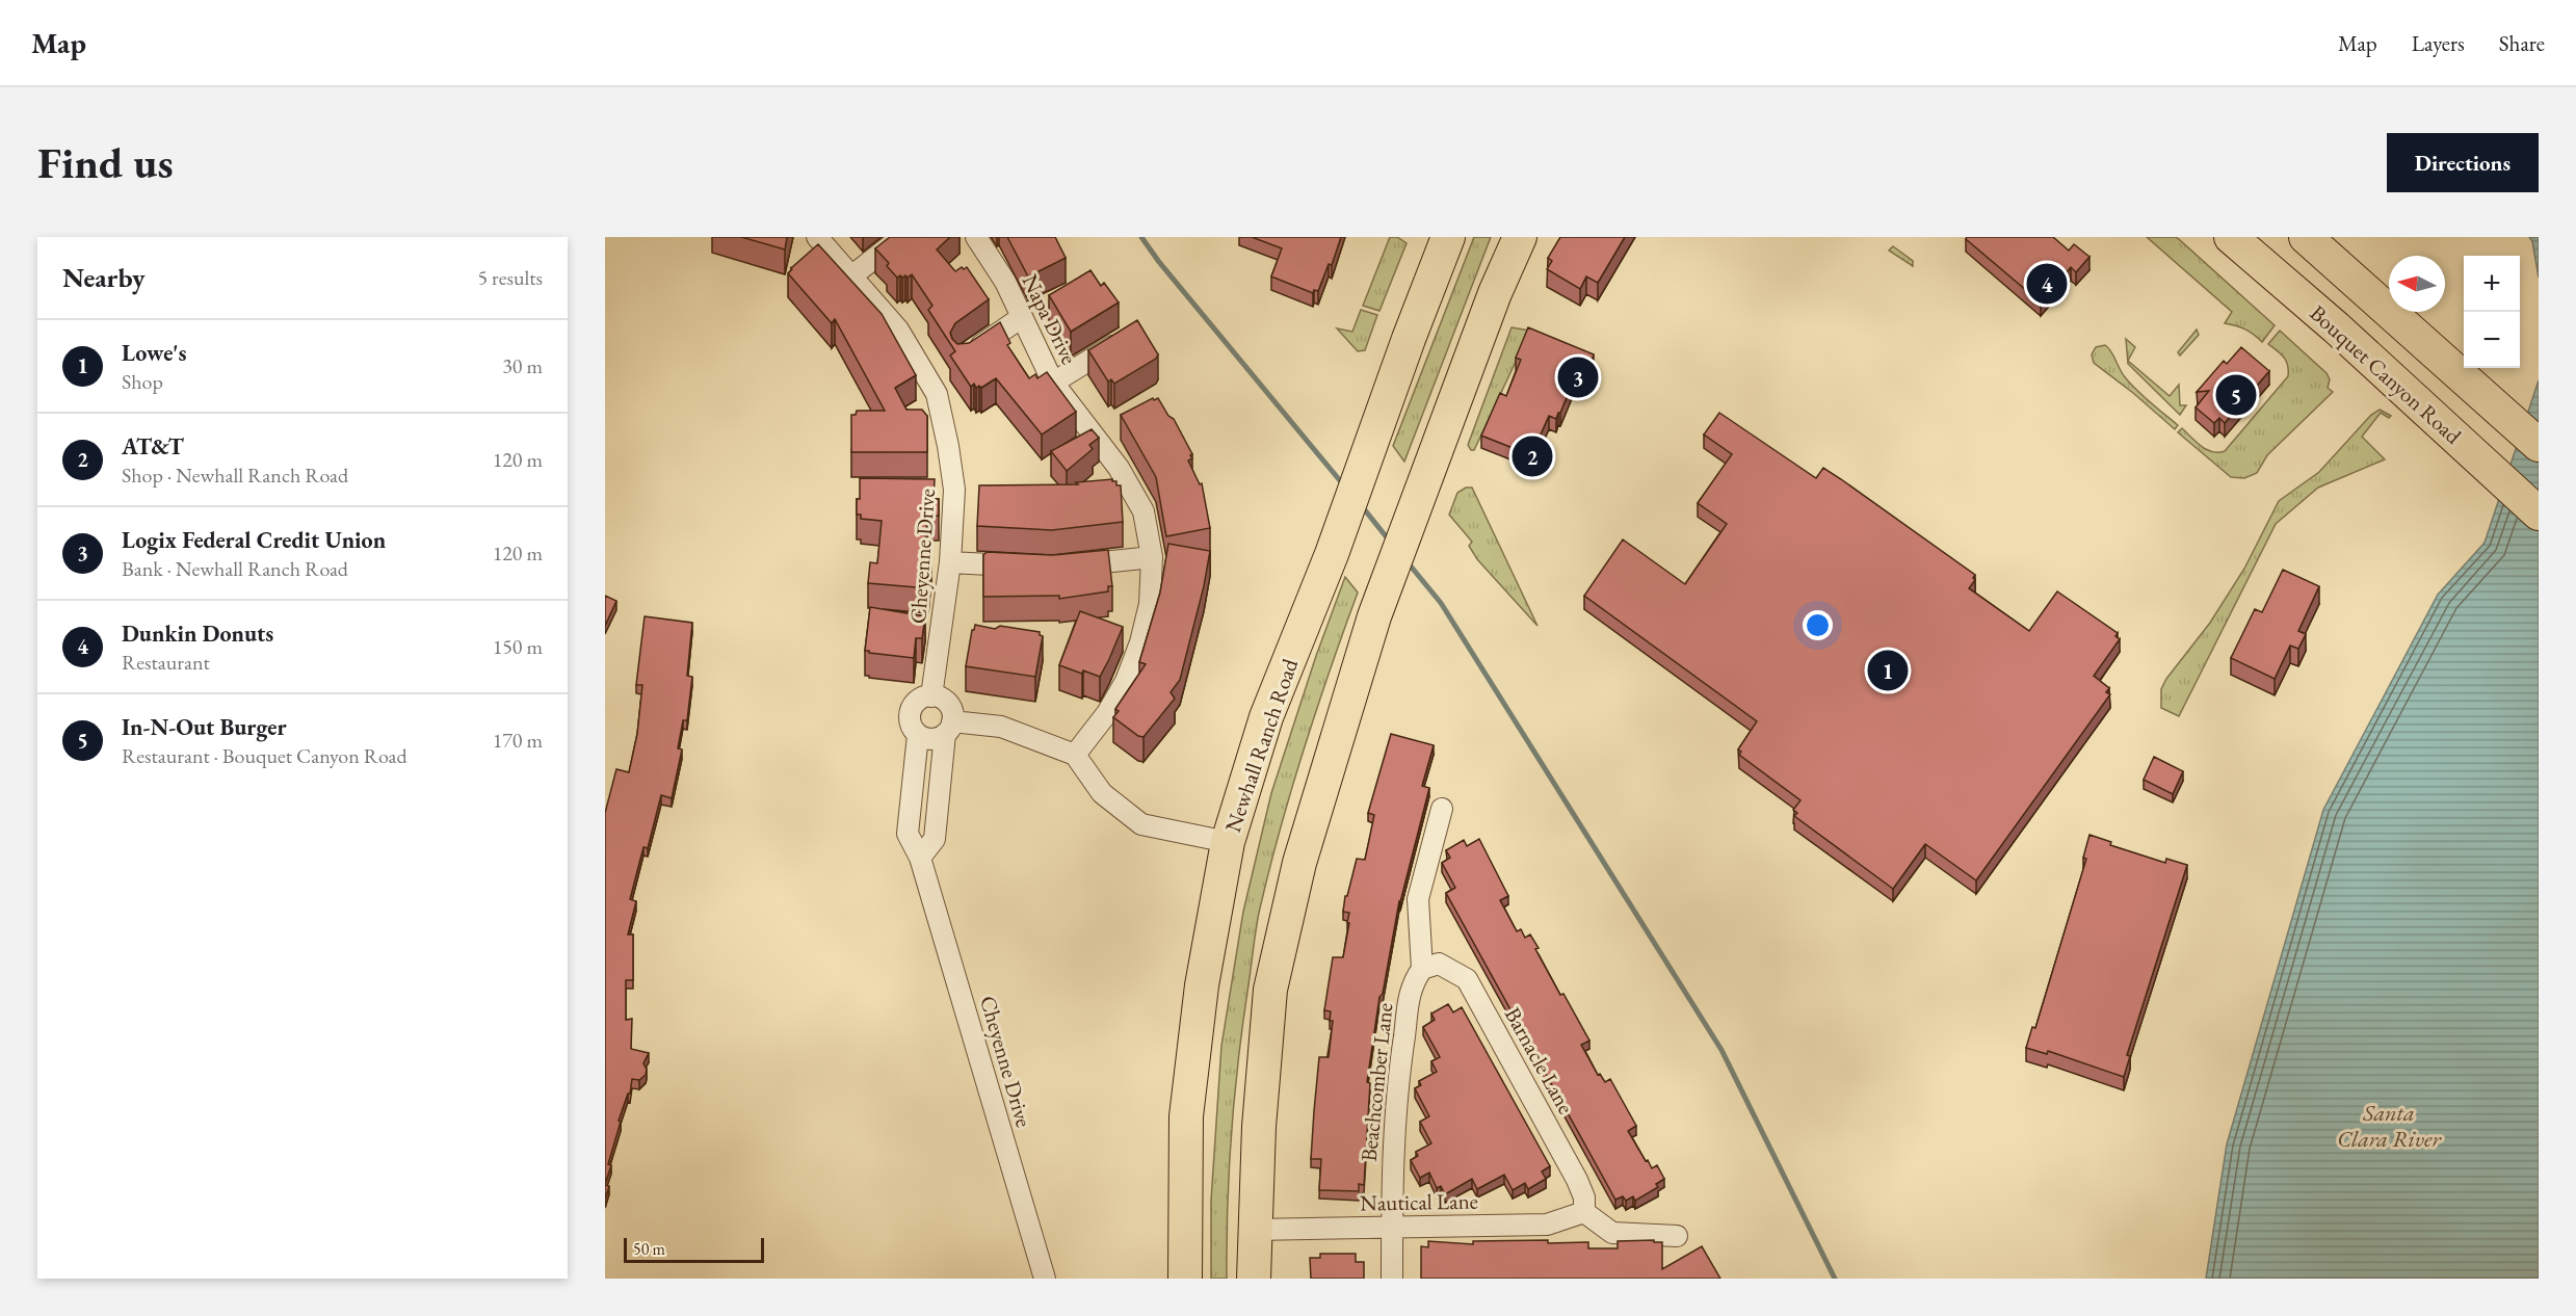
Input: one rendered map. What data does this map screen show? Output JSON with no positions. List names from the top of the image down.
{
  "streets": {
    "main road": ["Bouquet Canyon Road", "Newhall Ranch Road"],
    "street": [
      "Napa Drive",
      "Cheyenne Drive",
      "Barnacle Lane",
      "Beachcomber Lane",
      "Nautical Lane"
    ]
  },
  "crossings": [
    ["Barnacle Lane", "Beachcomber Lane"],
    ["Barnacle Lane", "Nautical Lane"],
    ["Beachcomber Lane", "Nautical Lane"]
  ],
  "water": ["Santa Clara River"],
  "scale_bar": "50 m",
  "north": "left",
  "page": {
    "header": "Map",
    "nav": ["Map", "Layers", "Share"],
    "buttons": "Directions",
    "title": "Find us",
    "heading": ["Nearby", "5 results"],
    "map_buttons": ["+", "−"],
    "pins": [
      "4",
      "3",
      "5",
      "2",
      "1"
    ],
    "list": [
      {
        "mark": "1",
        "name": "Lowe's",
        "note": "Shop",
        "value": "30 m"
      },
      {
        "mark": "2",
        "name": "AT&T",
        "note": "Shop · Newhall Ranch Road",
        "value": "120 m"
      },
      {
        "mark": "3",
        "name": "Logix Federal Credit Union",
        "note": "Bank · Newhall Ranch Road",
        "value": "120 m"
      },
      {
        "mark": "4",
        "name": "Dunkin Donuts",
        "note": "Restaurant",
        "value": "150 m"
      },
      {
        "mark": "5",
        "name": "In-N-Out Burger",
        "note": "Restaurant · Bouquet Canyon Road",
        "value": "170 m"
      }
    ],
    "scale": "50 m"
  }
}
